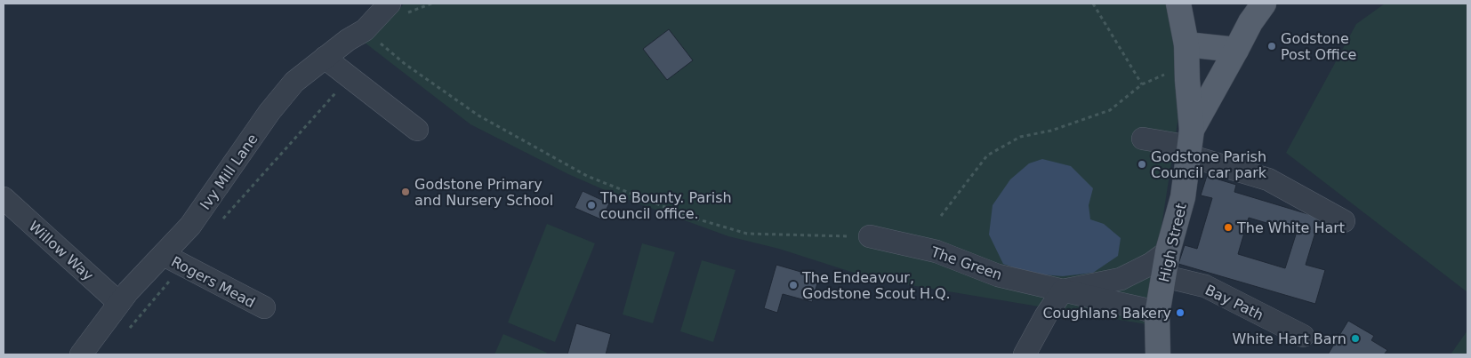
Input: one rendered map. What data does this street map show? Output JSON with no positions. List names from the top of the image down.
{
  "streets": {
    "main road": ["High Street"],
    "street": [
      "Ivy Mill Lane",
      "Willow Way",
      "The Green",
      "Rogers Mead",
      "Bay Path"
    ]
  },
  "crossings": [
    ["Ivy Mill Lane", "Willow Way"],
    ["Ivy Mill Lane", "Rogers Mead"],
    ["High Street", "The Green"],
    ["High Street", "Bay Path"]
  ],
  "places": [
    "Godstone Post Office",
    "Godstone Parish Council car park",
    "Godstone Primary and Nursery School",
    "The Bounty. Parish council office.",
    "The White Hart",
    "The Endeavour, Godstone Scout H.Q.",
    "Coughlans Bakery",
    "White Hart Barn"
  ]
}
